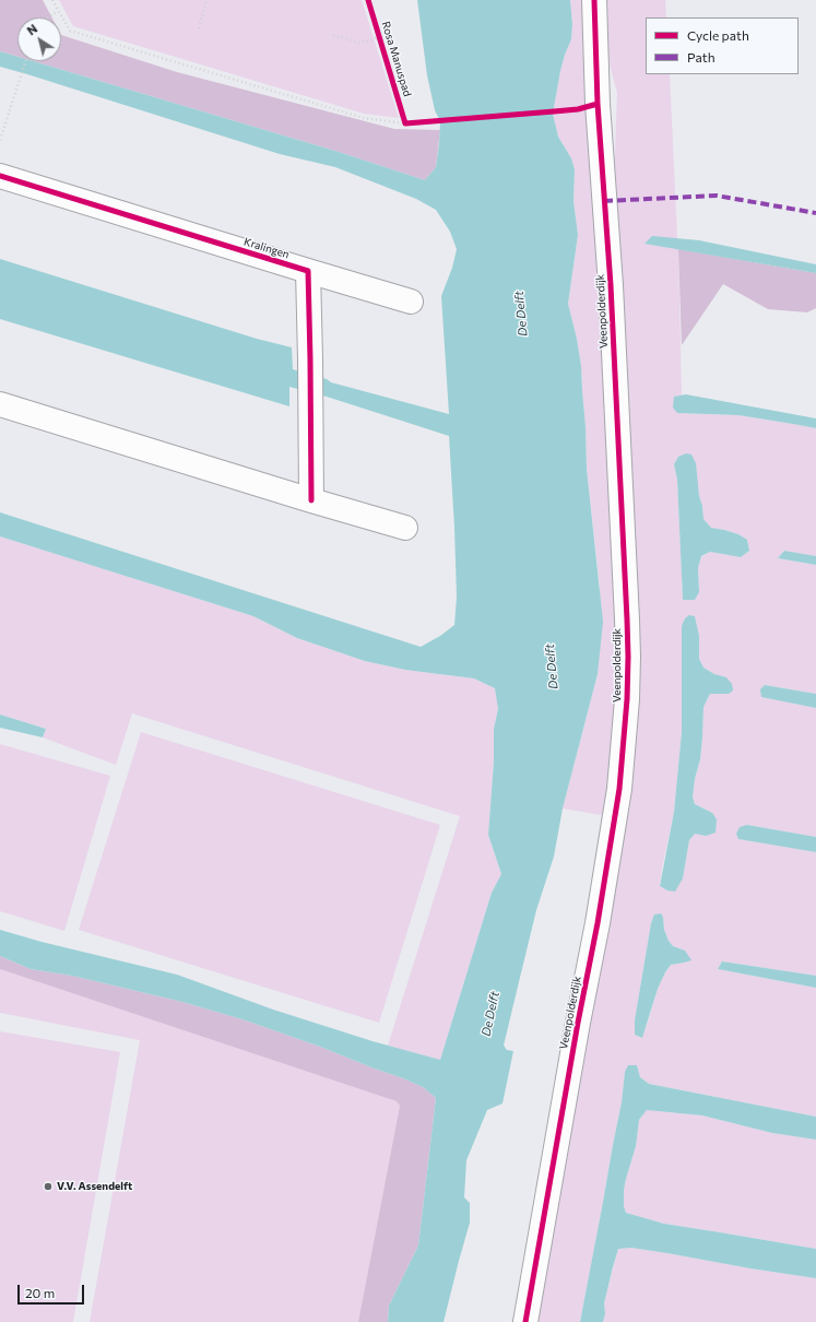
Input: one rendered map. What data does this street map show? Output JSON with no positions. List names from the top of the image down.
{
  "streets": {
    "street": ["Kralingen", "Veenpolderdijk"],
    "cycle path": ["Rosa Manuspad"]
  },
  "water": ["De Delft"],
  "places": ["V.V. Assendelft"],
  "legend": ["Cycle path", "Path"],
  "scale_bar": "20 m",
  "north": "top left"
}
